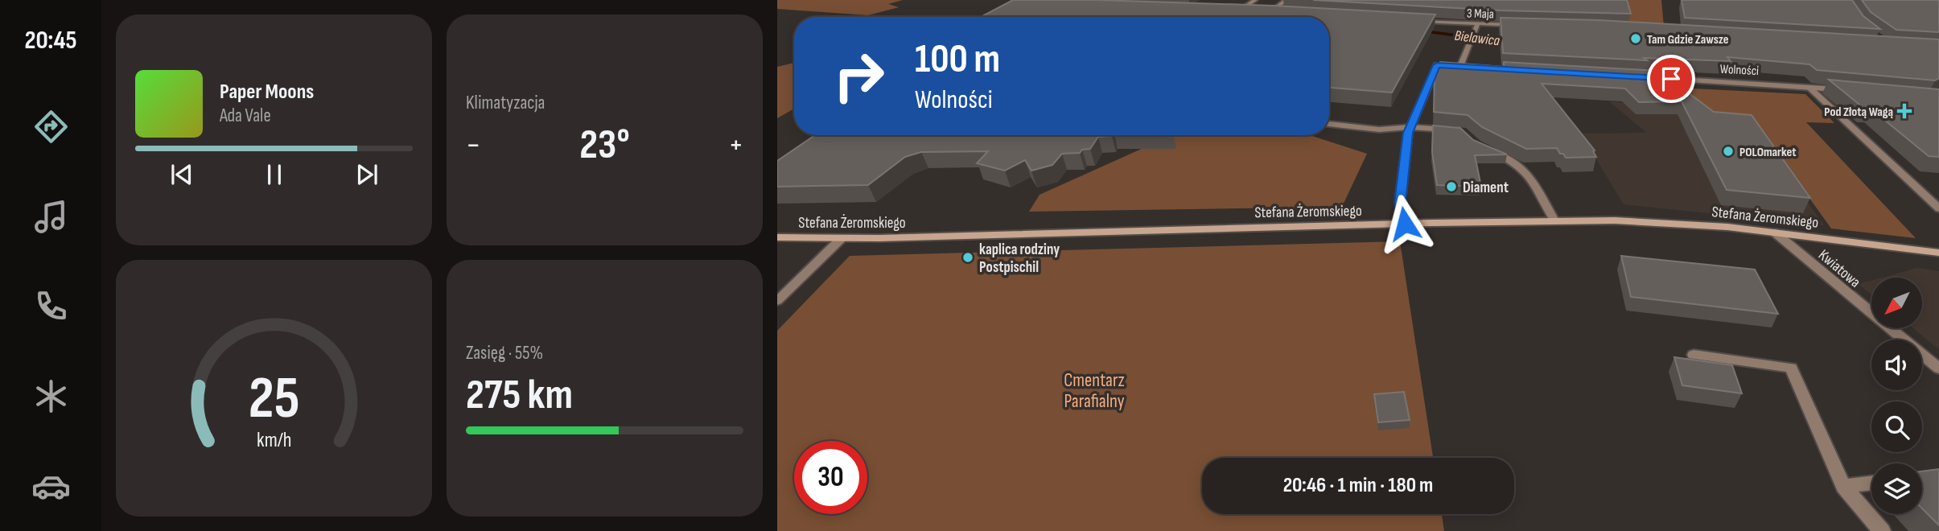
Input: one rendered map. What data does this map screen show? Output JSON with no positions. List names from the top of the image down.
{
  "streets": {
    "street": [
      "3 Maja",
      "Wolności",
      "Stefana Żeromskiego",
      "Kwiatowa"
    ]
  },
  "crossings": [
    ["Stefana Żeromskiego", "Kwiatowa"]
  ],
  "water": ["Bielawica"],
  "parks": ["Cmentarz Parafialny"],
  "places": {
    "other": [
      "Tam Gdzie Zawsze",
      "POLOmarket",
      "Diament",
      "kaplica rodziny Postpischil"
    ],
    "health": ["Pod Złotą Wagą"]
  },
  "north": "bottom left",
  "page": {
    "tabs": "20:45",
    "tile": [
      "Klimatyzacja",
      ["Zasięg · 55%", "275 km"]
    ],
    "turn": ["100 m", "Wolności"],
    "song": ["Paper Moons", "Ada Vale"],
    "heat": ["−", "23°", "+"],
    "limit": "30",
    "trip": "20:46 · 1 min · 180 m",
    "gauge": ["25", "km/h"]
  }
}
